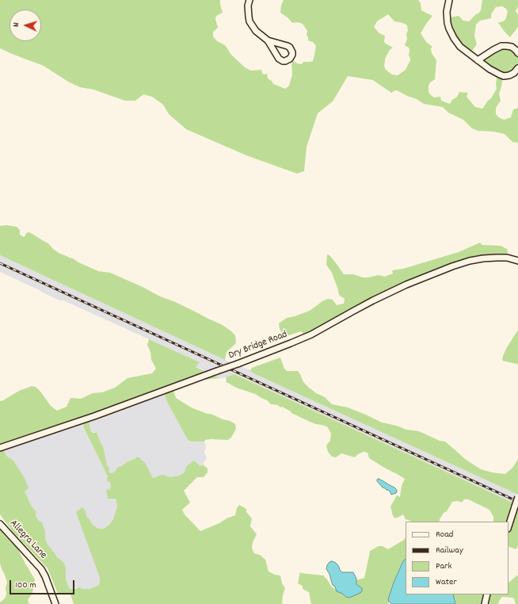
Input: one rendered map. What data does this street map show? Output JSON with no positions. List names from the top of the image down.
{
  "streets": {
    "street": ["Dry Bridge Road", "Allegra Lane"]
  },
  "legend": [
    "Road",
    "Railway",
    "Park",
    "Water"
  ],
  "scale_bar": "100 m",
  "north": "left"
}
